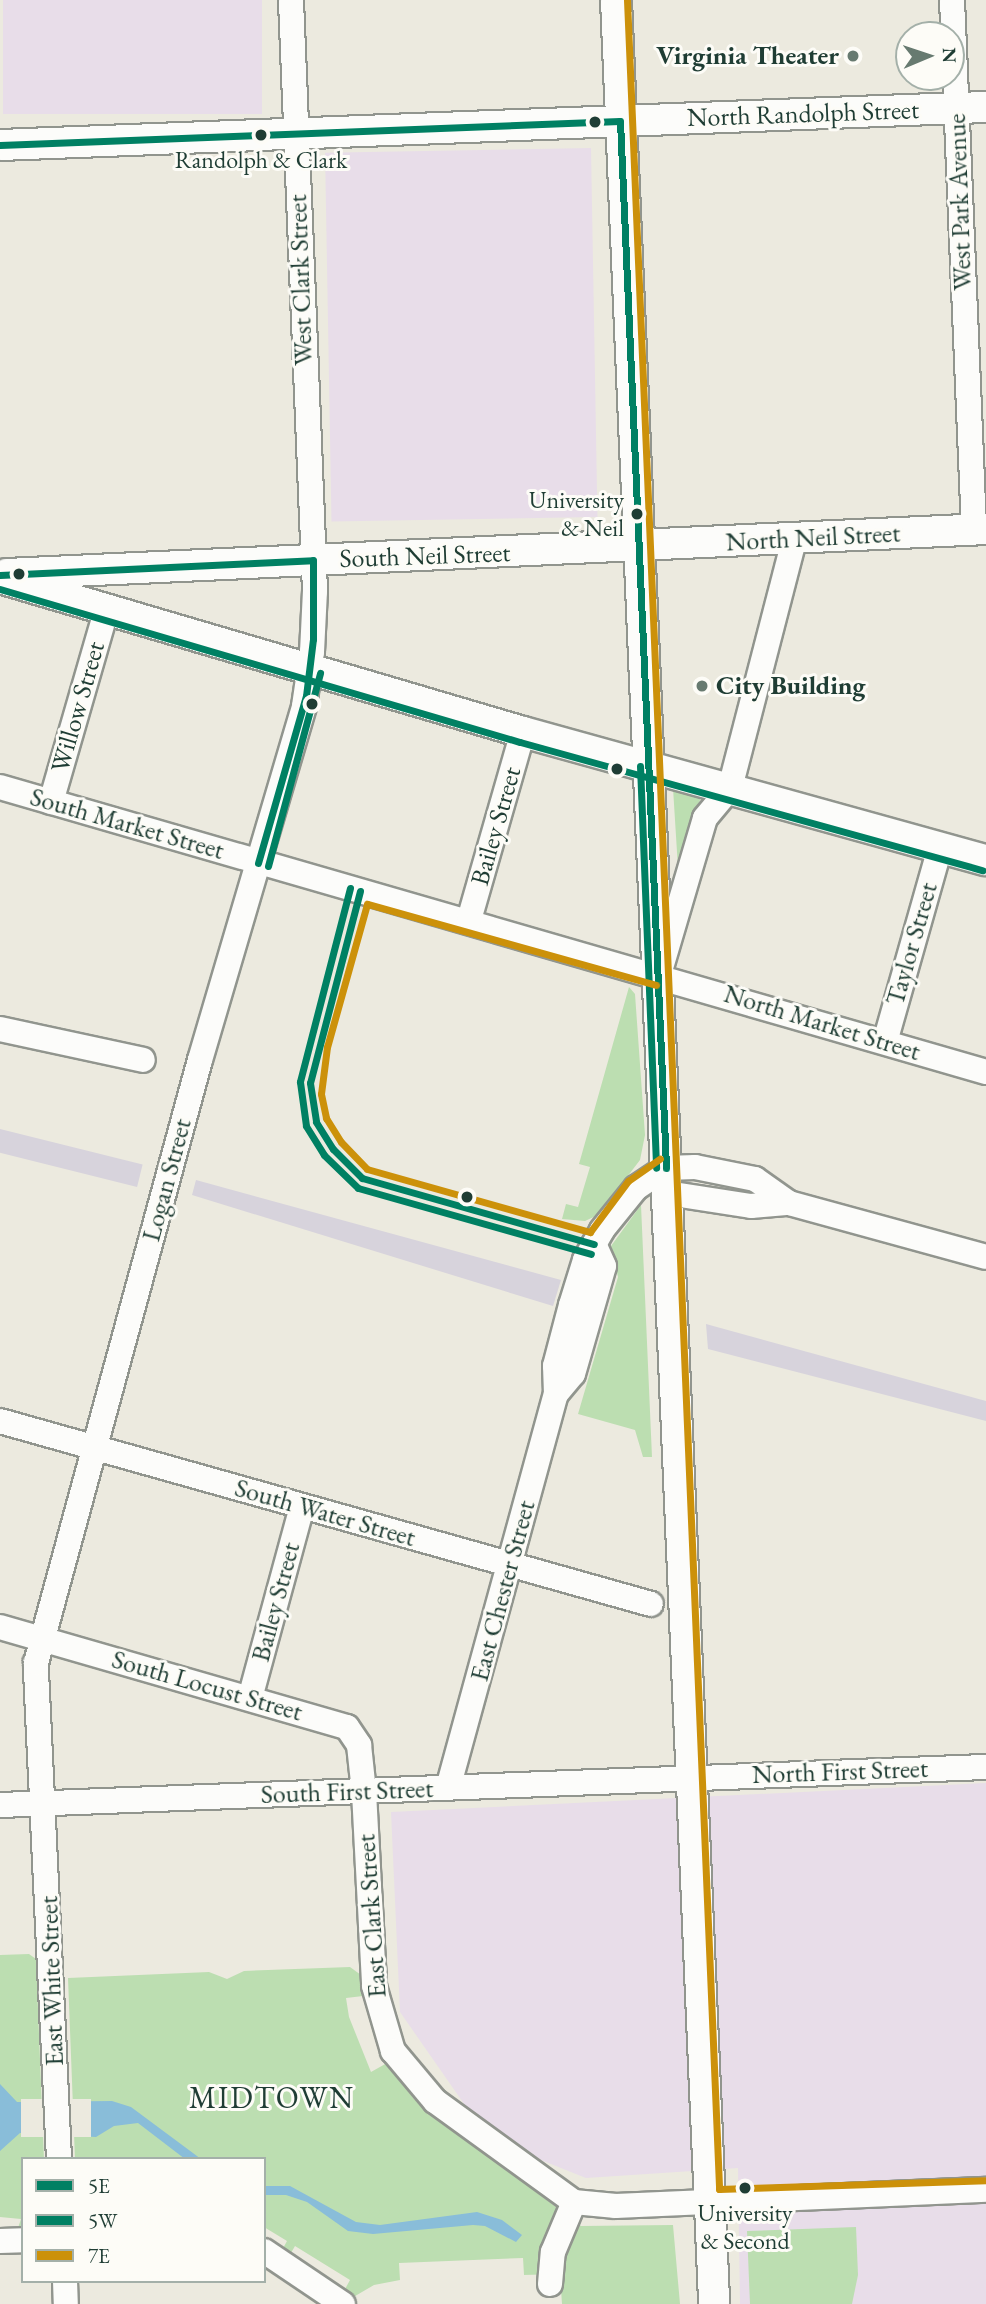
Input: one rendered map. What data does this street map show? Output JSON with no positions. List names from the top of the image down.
{
  "streets": {
    "main road": ["North Randolph Street", "North Neil Street", "South Neil Street"],
    "street": [
      "West Park Avenue",
      "West Clark Street",
      "Willow Street",
      "South Market Street",
      "Bailey Street",
      "Taylor Street",
      "North Market Street",
      "Logan Street",
      "South Water Street",
      "East Chester Street",
      "South Locust Street",
      "North First Street",
      "South First Street",
      "East Clark Street",
      "East White Street"
    ]
  },
  "crossings": [
    ["North Randolph Street", "West Park Avenue"],
    ["North Randolph Street", "West Clark Street"],
    ["West Park Avenue", "North Neil Street"],
    ["West Clark Street", "South Neil Street"],
    ["West Clark Street", "Logan Street"],
    ["North Neil Street", "South Neil Street"],
    ["South Neil Street", "Logan Street"],
    ["Willow Street", "South Market Street"],
    ["South Market Street", "Bailey Street"],
    ["South Market Street", "North Market Street"],
    ["South Market Street", "Logan Street"],
    ["Bailey Street", "South Water Street"],
    ["Bailey Street", "South Locust Street"],
    ["Taylor Street", "North Market Street"],
    ["Logan Street", "South Water Street"],
    ["Logan Street", "South Locust Street"],
    ["Logan Street", "South First Street"],
    ["Logan Street", "East White Street"],
    ["South Water Street", "East Chester Street"],
    ["East Chester Street", "South First Street"],
    ["South Locust Street", "South First Street"],
    ["South Locust Street", "East Clark Street"],
    ["North First Street", "South First Street"],
    ["South First Street", "East Clark Street"],
    ["South First Street", "East White Street"]
  ],
  "districts": ["MIDTOWN"],
  "places": [
    "Virginia Theater",
    "Randolph & Clark",
    "University & Neil",
    "City Building",
    "University & Second"
  ],
  "lines": ["transit line 7E", "transit line 5E", "transit line 5W"],
  "legend": ["5E", "5W", "7E"],
  "north": "right"
}
